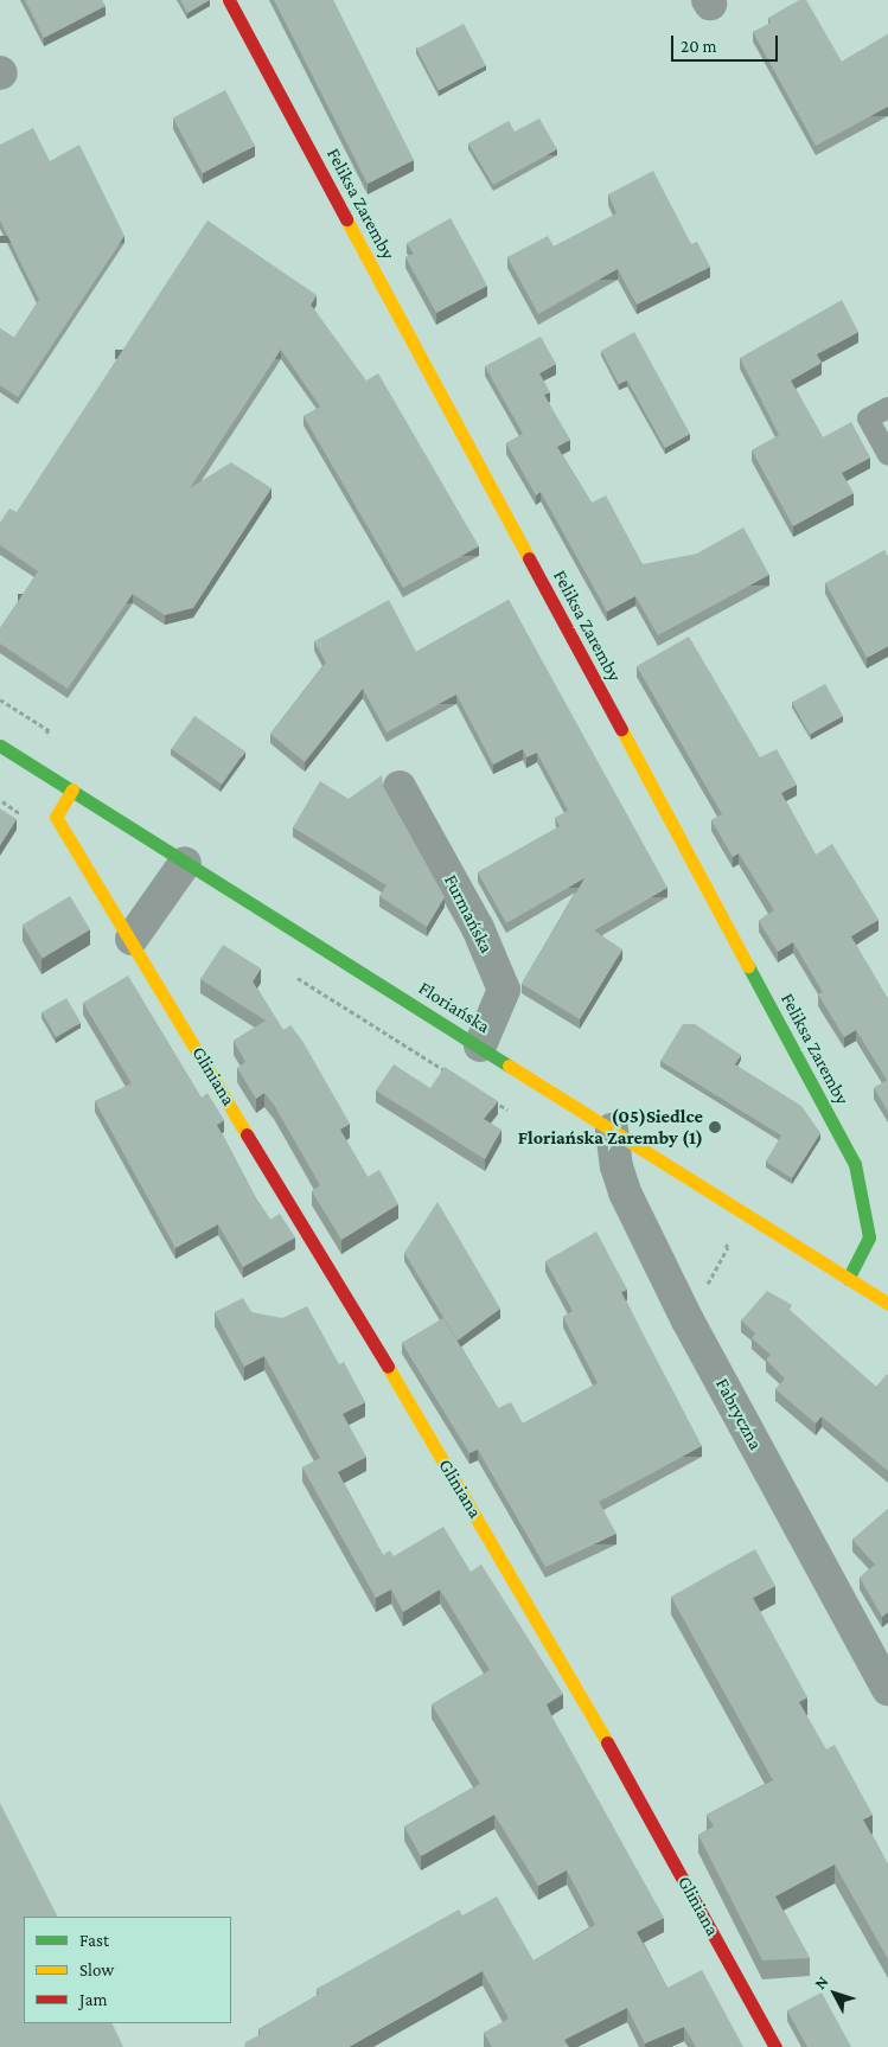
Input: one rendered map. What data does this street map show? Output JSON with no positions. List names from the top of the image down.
{
  "streets": {
    "street": [
      "Feliksa Zaremby",
      "Furmańska",
      "Floriańska",
      "Gliniana",
      "Fabryczna"
    ]
  },
  "crossings": [
    ["Feliksa Zaremby", "Floriańska"],
    ["Furmańska", "Floriańska"],
    ["Floriańska", "Gliniana"],
    ["Floriańska", "Fabryczna"]
  ],
  "places": ["(05)Siedlce Floriańska Zaremby (1)"],
  "legend": ["Fast", "Slow", "Jam"],
  "scale_bar": "20 m",
  "north": "top left"
}
